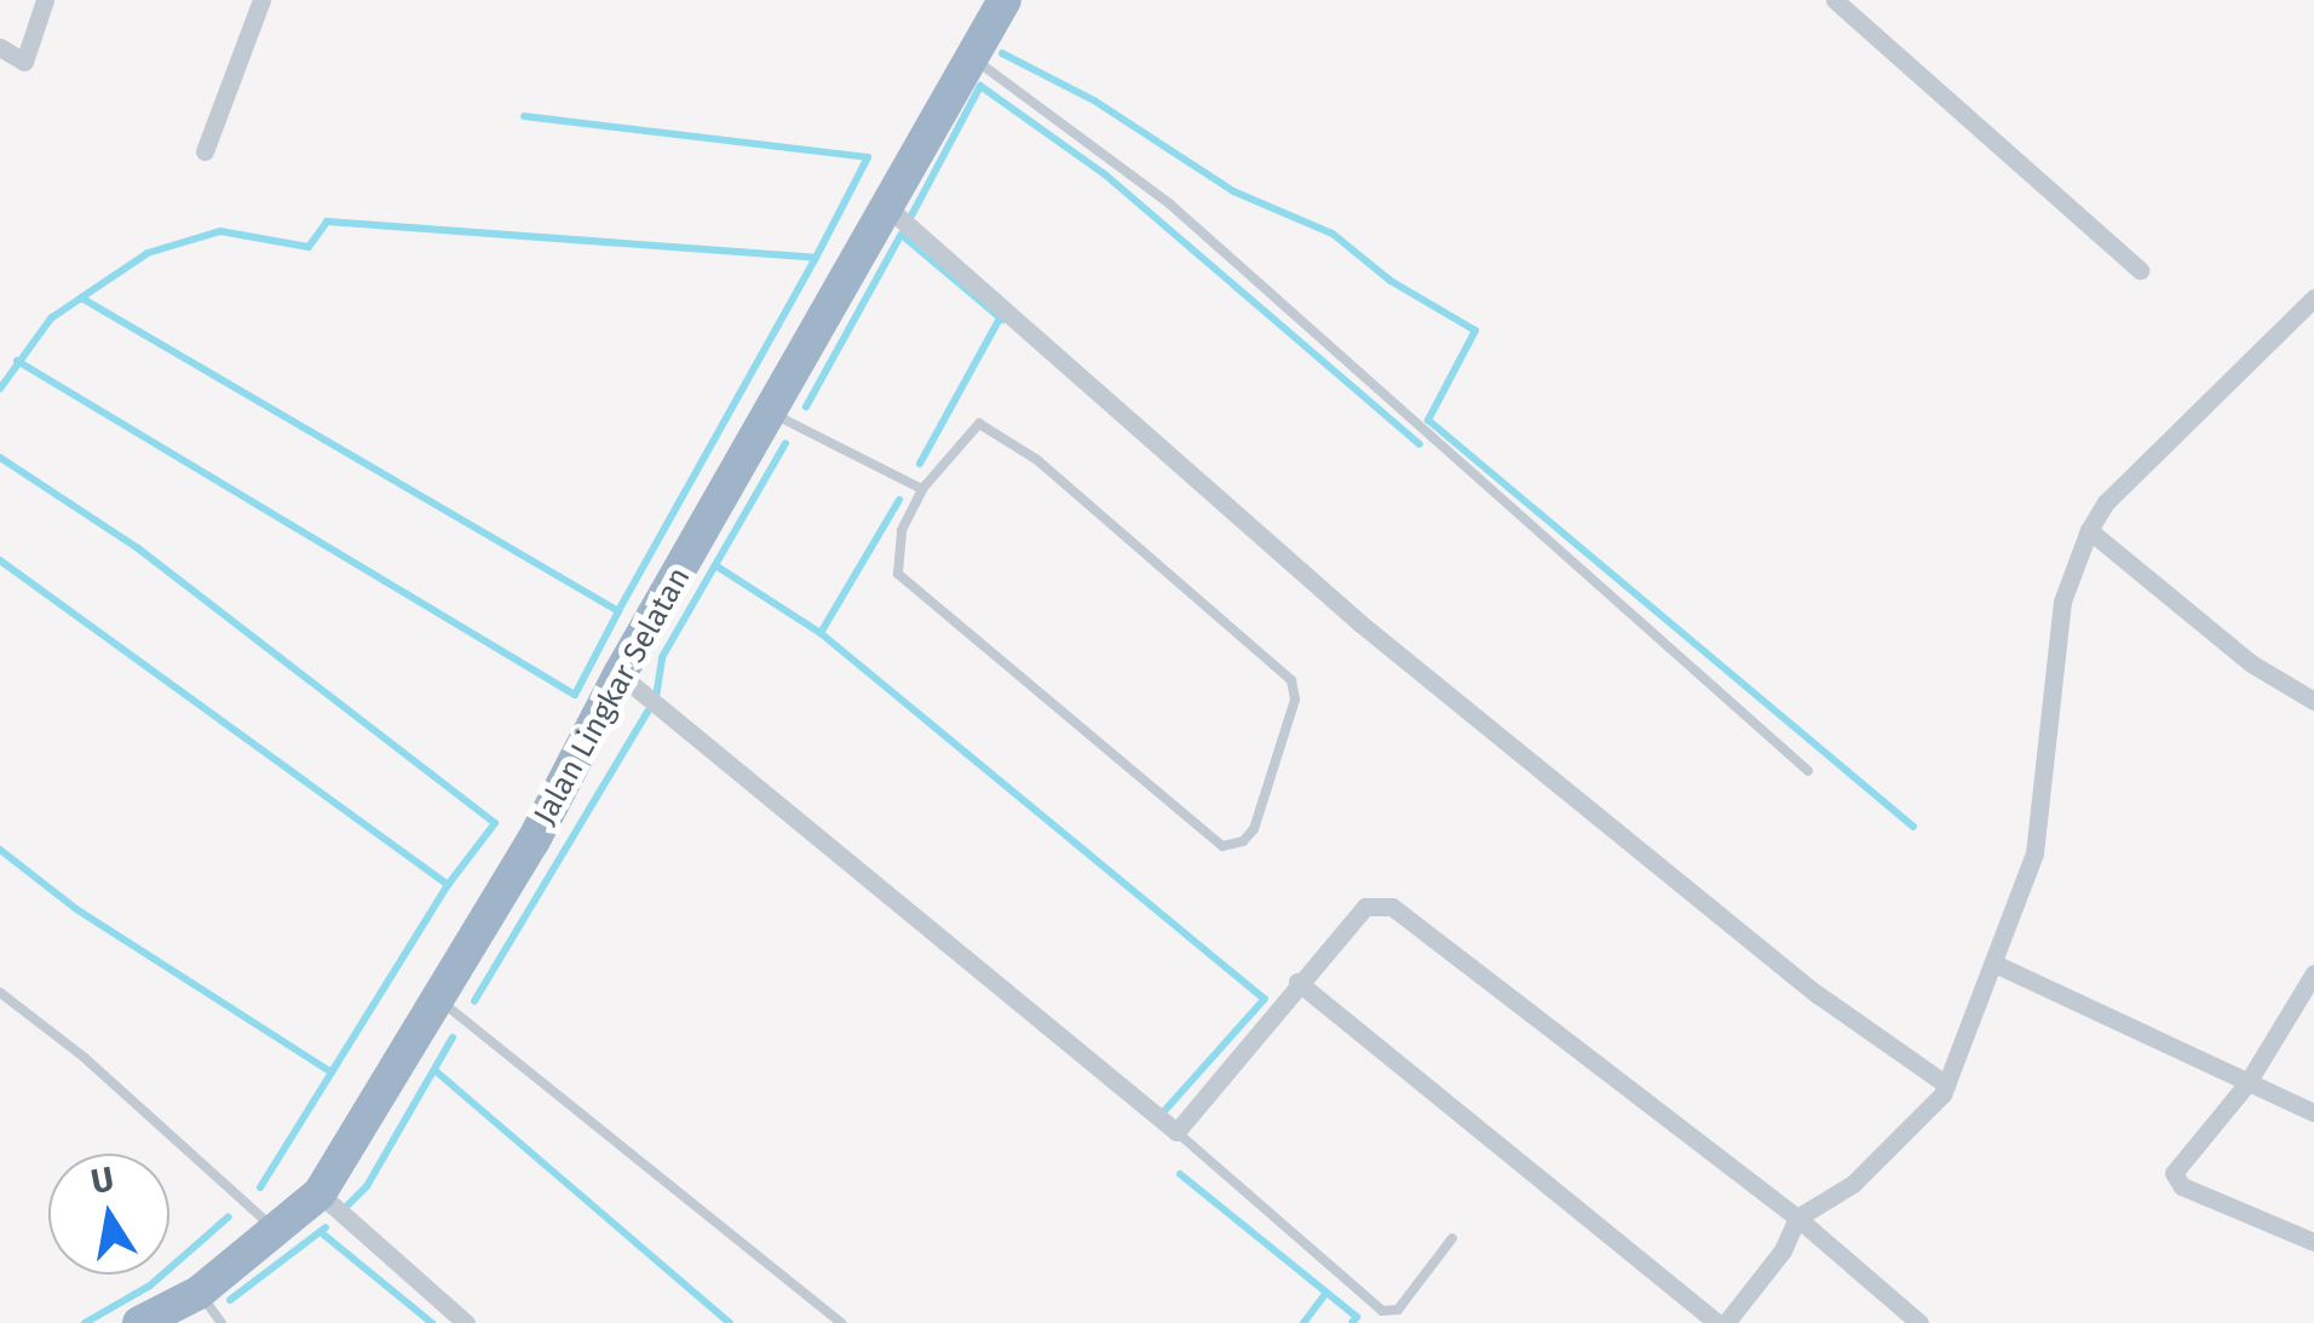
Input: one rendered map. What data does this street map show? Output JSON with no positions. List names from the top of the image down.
{
  "streets": {
    "highway": ["Jalan Lingkar Selatan"]
  },
  "north": "top"
}
